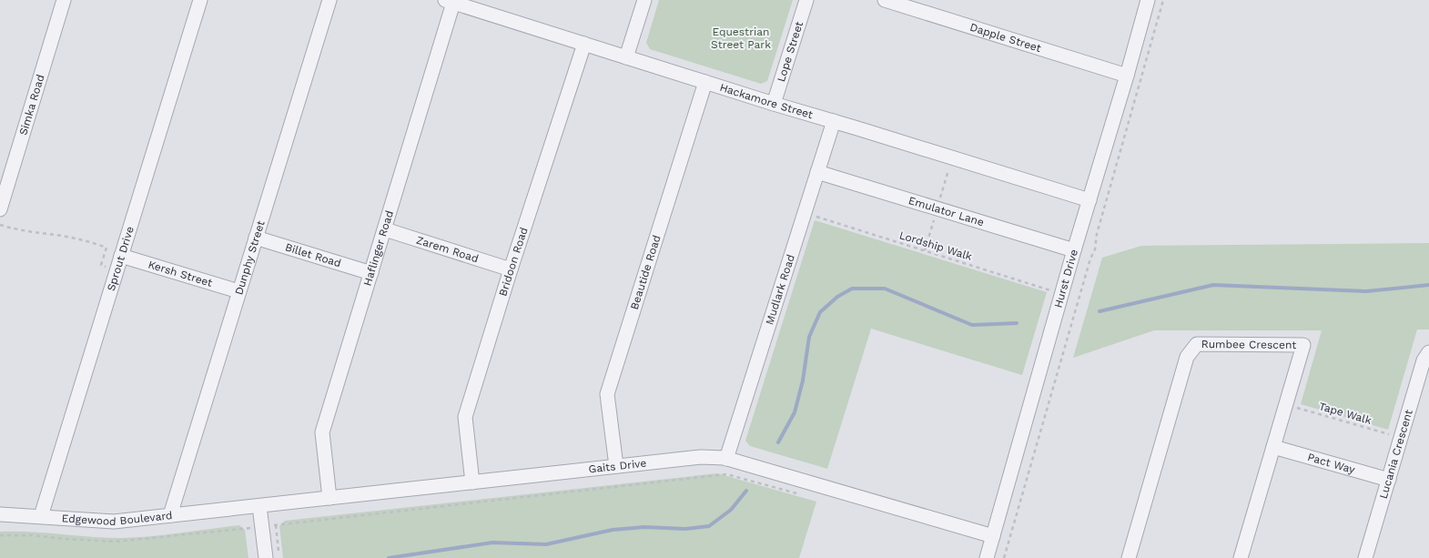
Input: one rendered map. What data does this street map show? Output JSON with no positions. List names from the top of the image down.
{
  "streets": {
    "street": [
      "Dapple Street",
      "Lope Street",
      "Hackamore Street",
      "Simka Road",
      "Emulator Lane",
      "Haflinger Road",
      "Zarem Road",
      "Billet Road",
      "Dunphy Street",
      "Sprout Drive",
      "Bridoon Road",
      "Beautide Road",
      "Kersh Street",
      "Hurst Drive",
      "Mudlark Road",
      "Rumbee Crescent",
      "Lucania Crescent",
      "Pact Way",
      "Gaits Drive",
      "Edgewood Boulevard"
    ],
    "path": ["Lordship Walk", "Tape Walk"]
  },
  "crossings": [
    ["Dapple Street", "Hurst Drive"],
    ["Lope Street", "Hackamore Street"],
    ["Hackamore Street", "Haflinger Road"],
    ["Hackamore Street", "Bridoon Road"],
    ["Hackamore Street", "Beautide Road"],
    ["Hackamore Street", "Hurst Drive"],
    ["Hackamore Street", "Mudlark Road"],
    ["Emulator Lane", "Hurst Drive"],
    ["Emulator Lane", "Mudlark Road"],
    ["Lordship Walk", "Hurst Drive"],
    ["Lordship Walk", "Mudlark Road"],
    ["Haflinger Road", "Zarem Road"],
    ["Haflinger Road", "Billet Road"],
    ["Haflinger Road", "Gaits Drive"],
    ["Zarem Road", "Bridoon Road"],
    ["Billet Road", "Dunphy Street"],
    ["Dunphy Street", "Kersh Street"],
    ["Dunphy Street", "Edgewood Boulevard"],
    ["Sprout Drive", "Kersh Street"],
    ["Sprout Drive", "Edgewood Boulevard"],
    ["Bridoon Road", "Gaits Drive"],
    ["Beautide Road", "Gaits Drive"],
    ["Hurst Drive", "Gaits Drive"],
    ["Mudlark Road", "Gaits Drive"],
    ["Rumbee Crescent", "Tape Walk"],
    ["Rumbee Crescent", "Pact Way"],
    ["Tape Walk", "Lucania Crescent"],
    ["Lucania Crescent", "Pact Way"],
    ["Gaits Drive", "Edgewood Boulevard"]
  ],
  "parks": ["Equestrian Street Park"]
}
